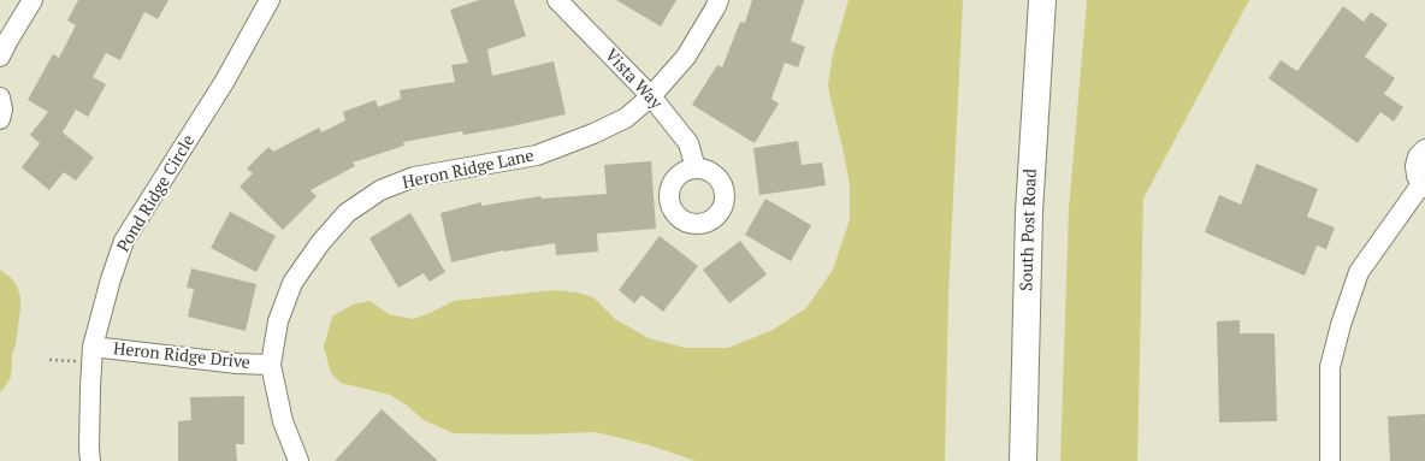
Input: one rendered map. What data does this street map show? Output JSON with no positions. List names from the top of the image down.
{
  "streets": {
    "street": [
      "Vista Way",
      "Heron Ridge Lane",
      "Pond Ridge Circle",
      "South Post Road",
      "Heron Ridge Drive"
    ]
  },
  "crossings": [
    ["Vista Way", "Heron Ridge Lane"],
    ["Heron Ridge Lane", "Heron Ridge Drive"],
    ["Pond Ridge Circle", "Heron Ridge Drive"]
  ]
}
